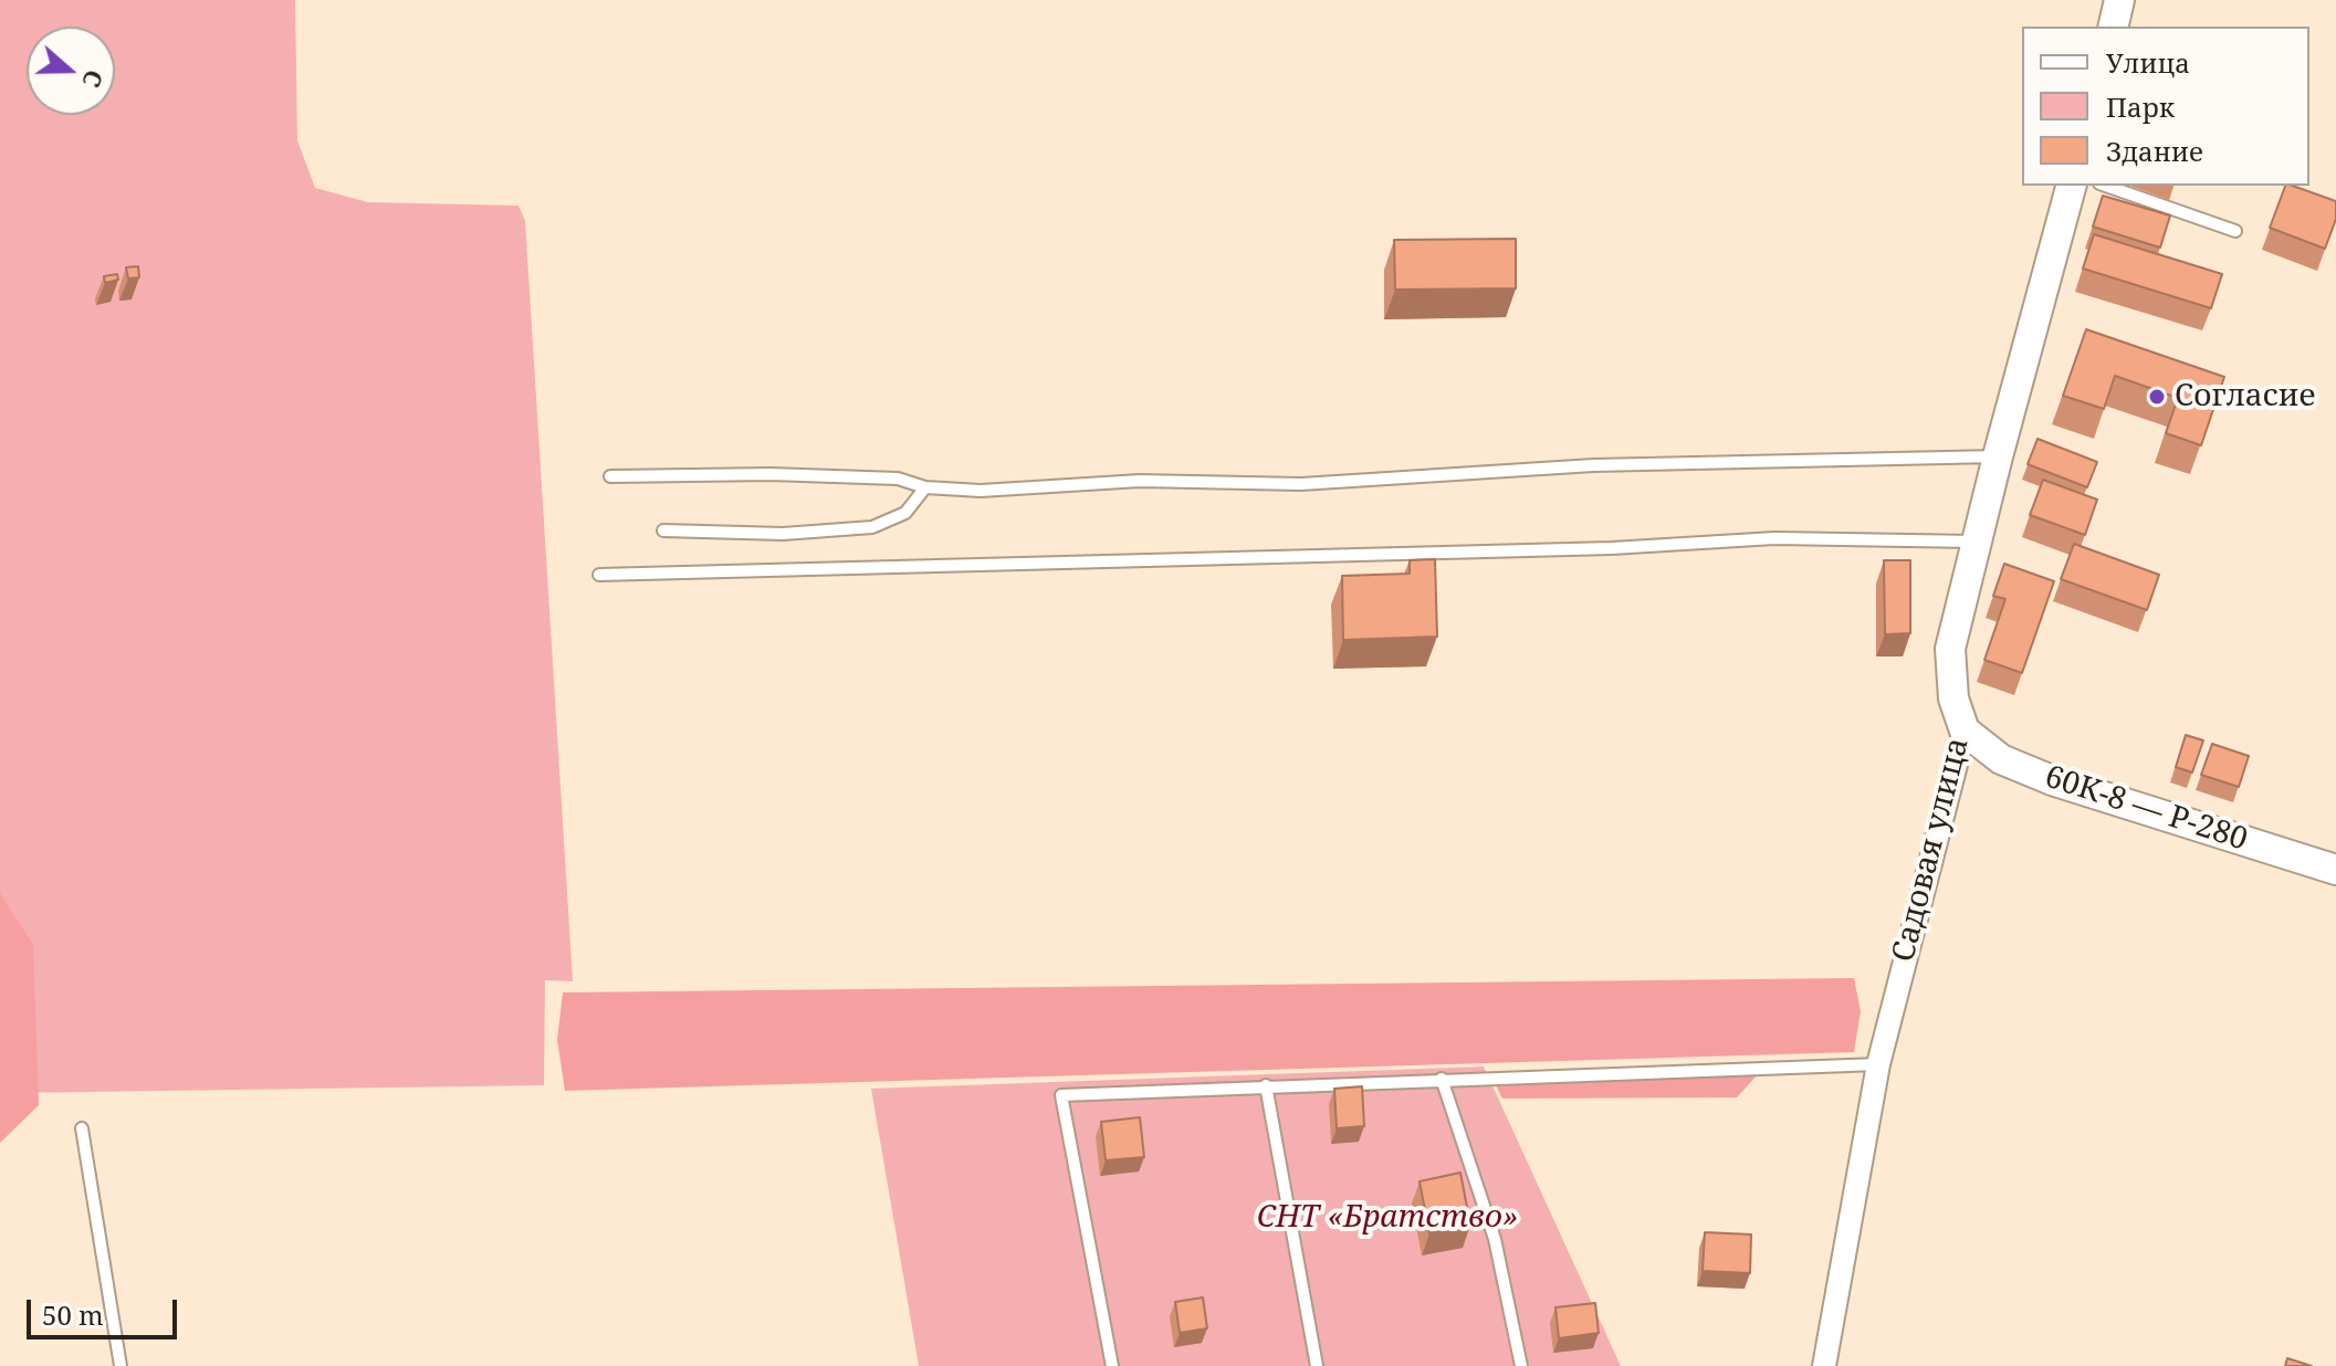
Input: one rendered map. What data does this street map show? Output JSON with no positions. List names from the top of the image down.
{
  "streets": {
    "street": ["60К-8 — Р-280", "Садовая улица"]
  },
  "crossings": [
    ["60К-8 — Р-280", "Садовая улица"]
  ],
  "parks": ["СНТ «Братство»"],
  "places": ["Согласие"],
  "legend": ["Улица", "Парк", "Здание"],
  "scale_bar": "50 m",
  "north": "right"
}
